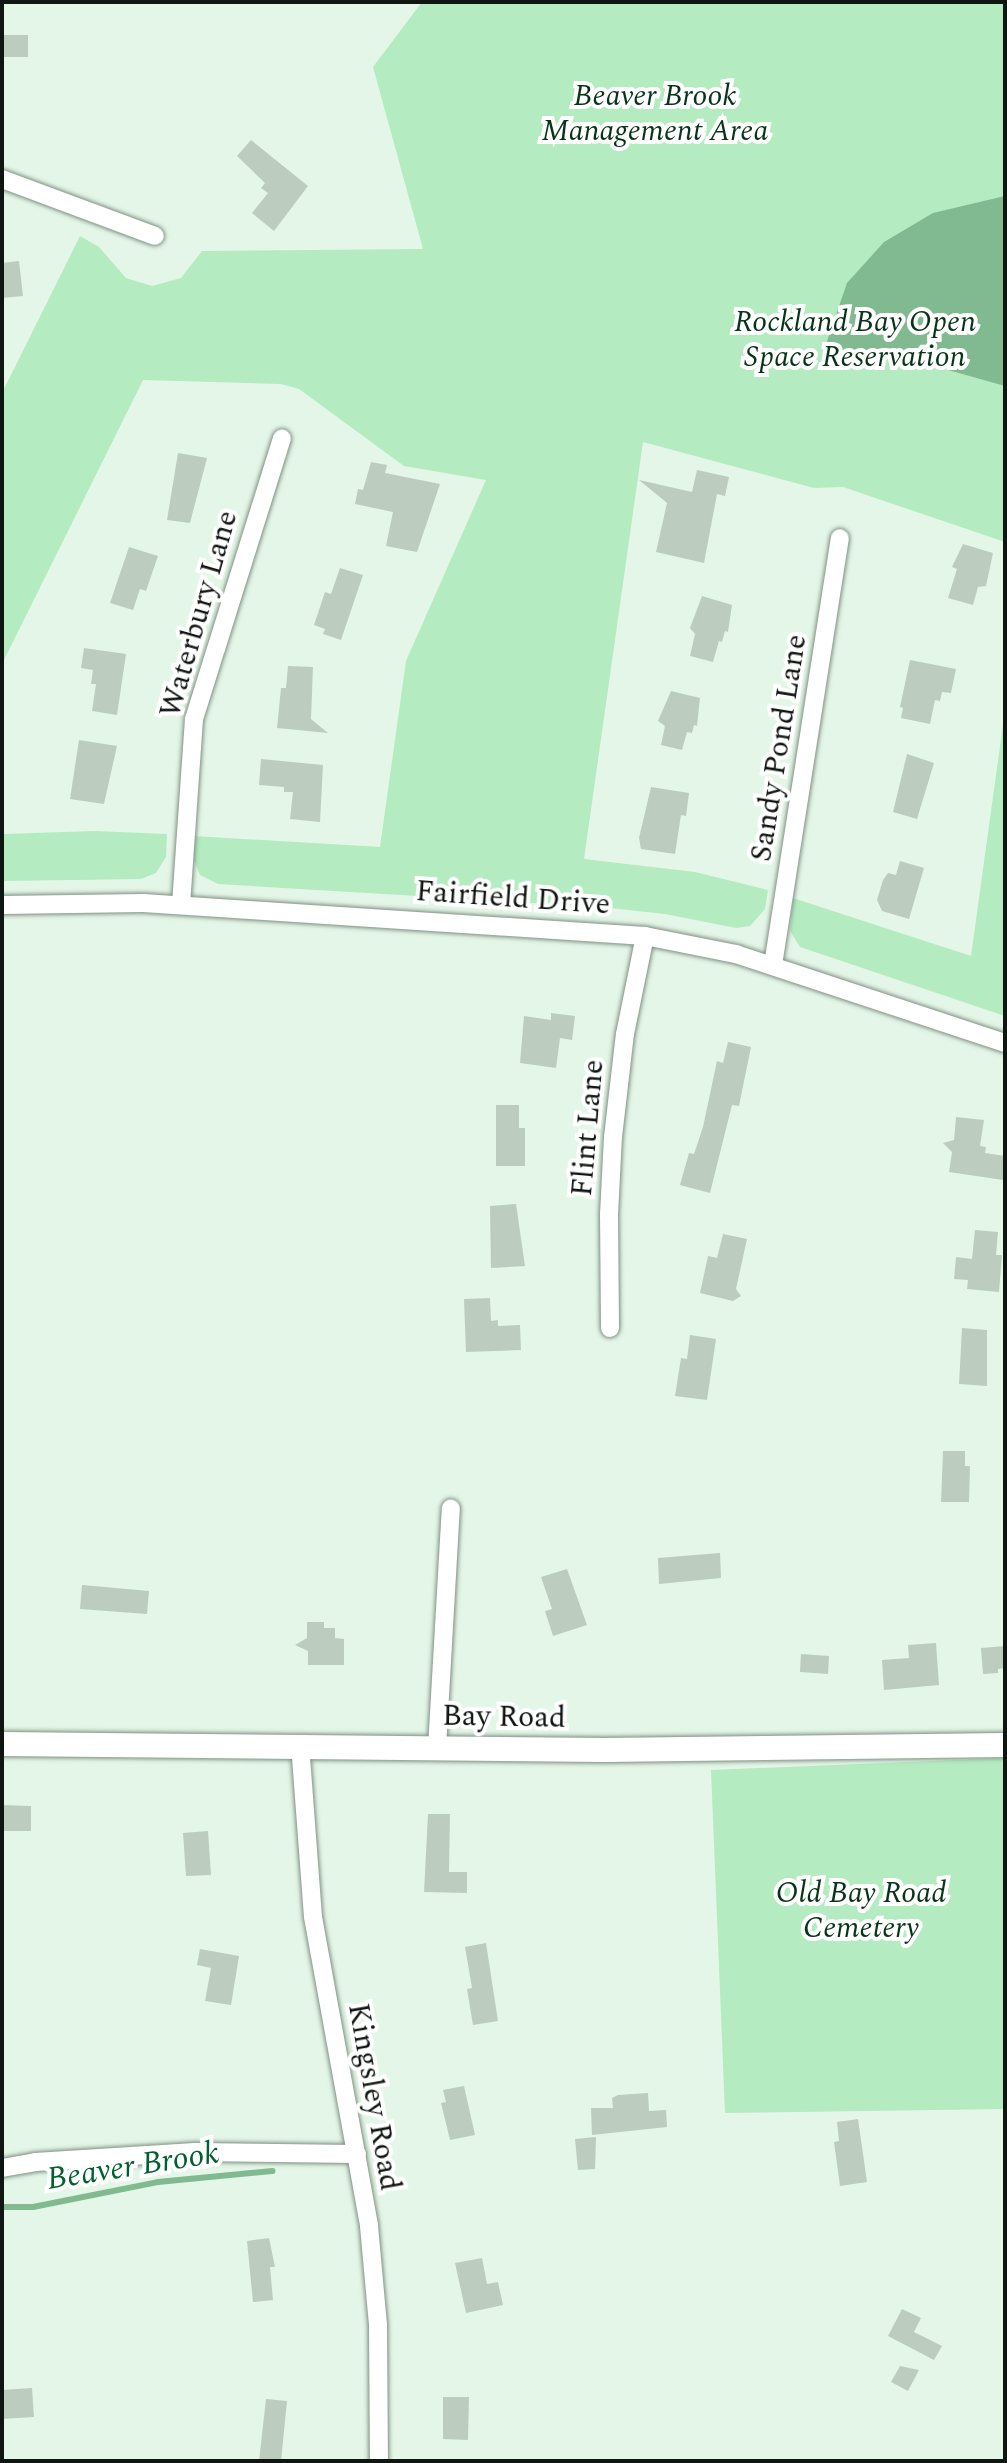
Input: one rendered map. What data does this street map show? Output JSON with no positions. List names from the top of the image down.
{
  "streets": {
    "main road": ["Bay Road"],
    "street": [
      "Waterbury Lane",
      "Sandy Pond Lane",
      "Fairfield Drive",
      "Flint Lane",
      "Kingsley Road"
    ]
  },
  "crossings": [
    ["Waterbury Lane", "Fairfield Drive"],
    ["Sandy Pond Lane", "Fairfield Drive"],
    ["Fairfield Drive", "Flint Lane"],
    ["Bay Road", "Kingsley Road"]
  ],
  "water": ["Beaver Brook"],
  "parks": ["Beaver Brook Management Area", "Rockland Bay Open Space Reservation", "Old Bay Road Cemetery"]
}
